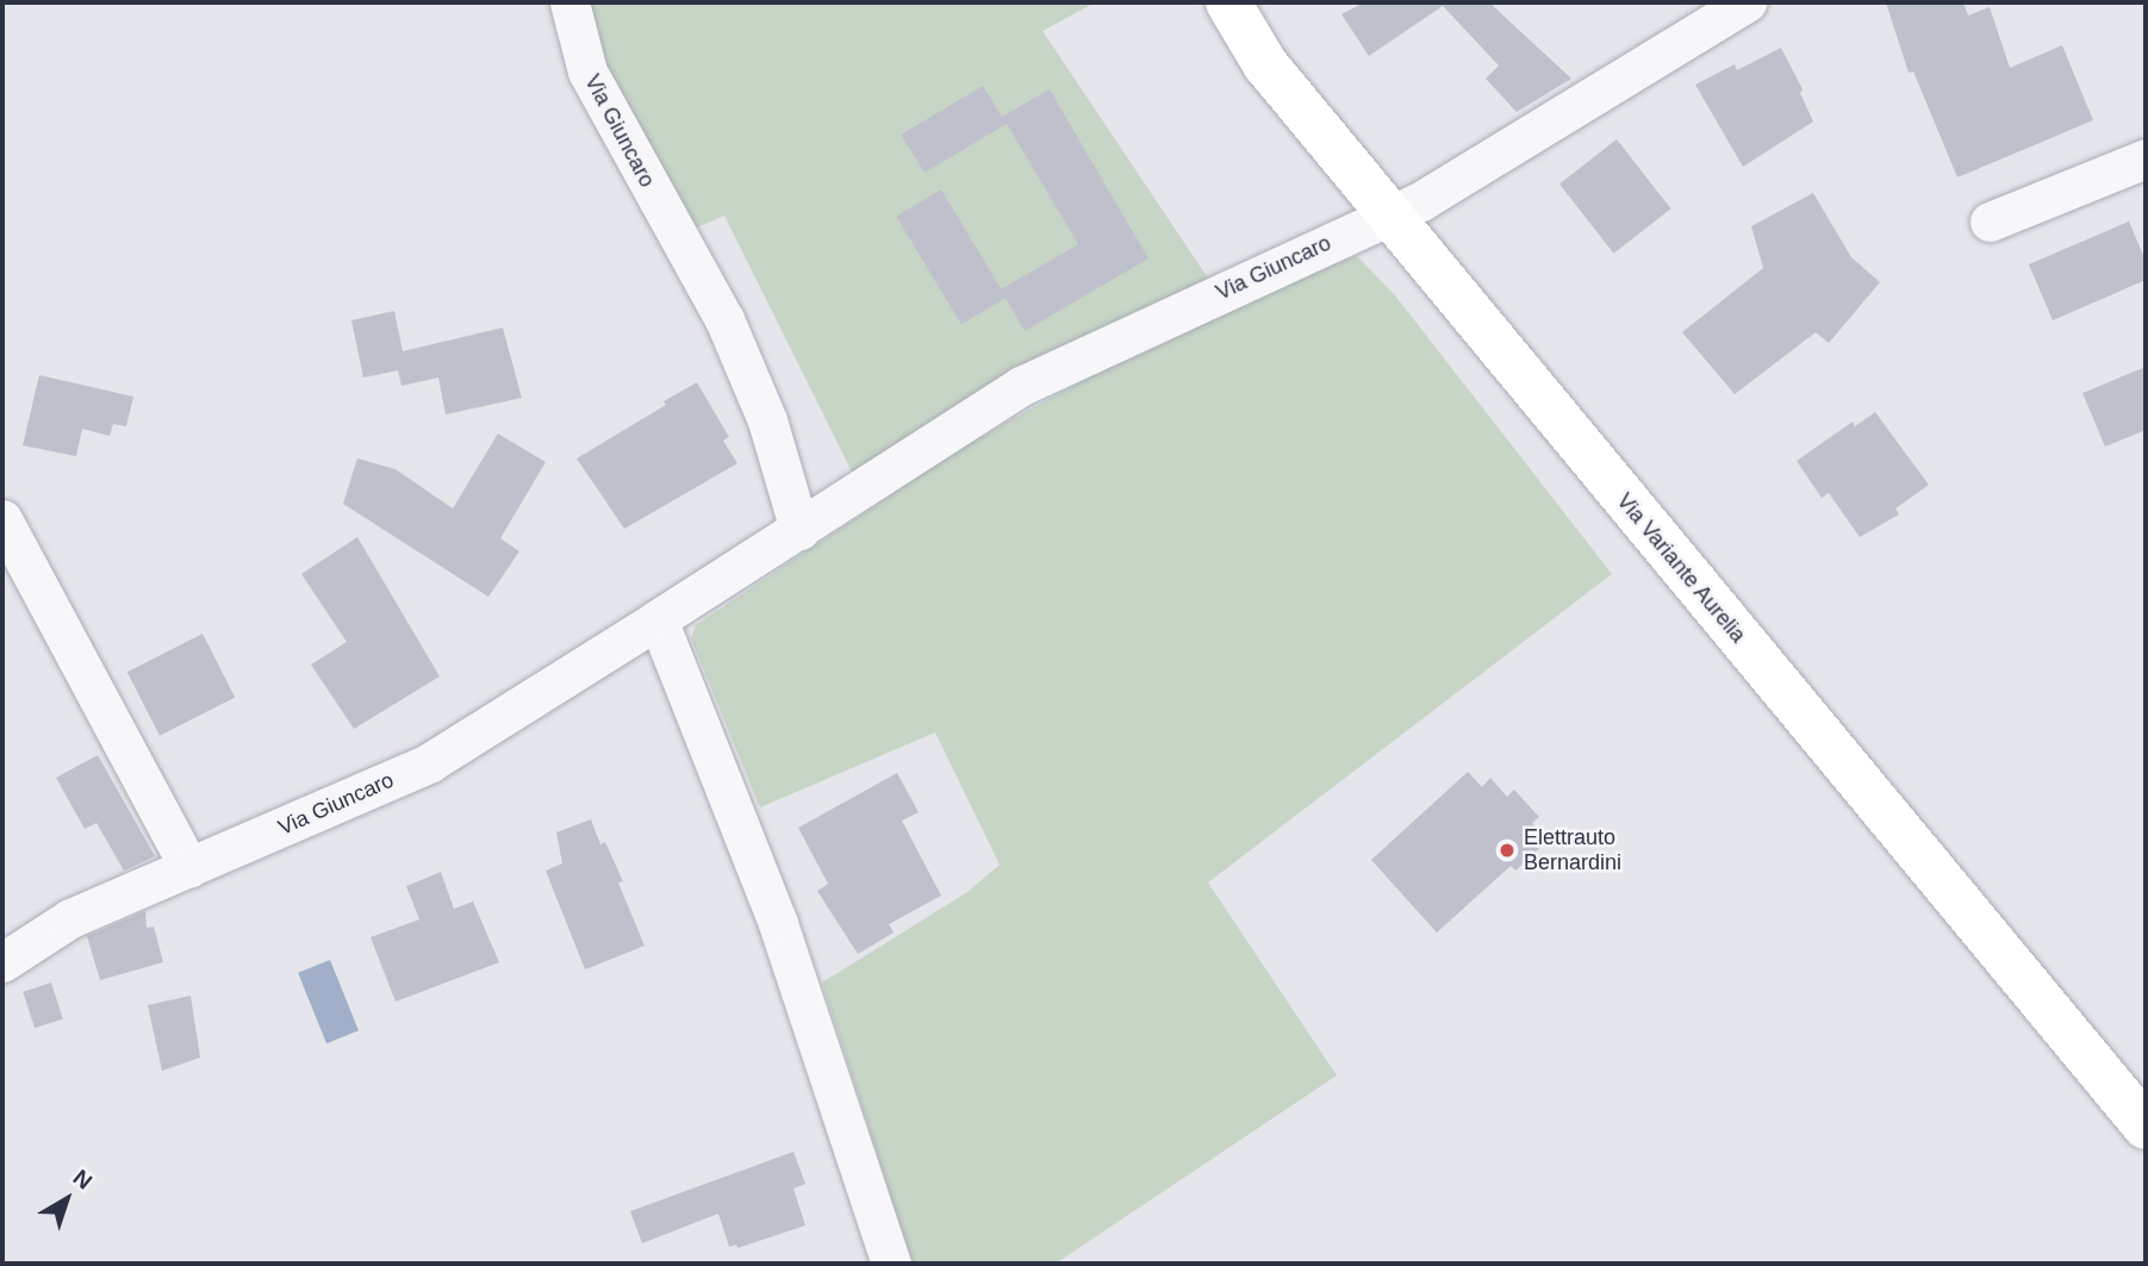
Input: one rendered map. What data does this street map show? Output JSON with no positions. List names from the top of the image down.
{
  "streets": {
    "main road": ["Via Variante Aurelia"],
    "street": ["Via Giuncaro"]
  },
  "crossings": [
    ["Via Giuncaro", "Via Variante Aurelia"]
  ],
  "places": ["Elettrauto Bernardini"],
  "north": "top right"
}
